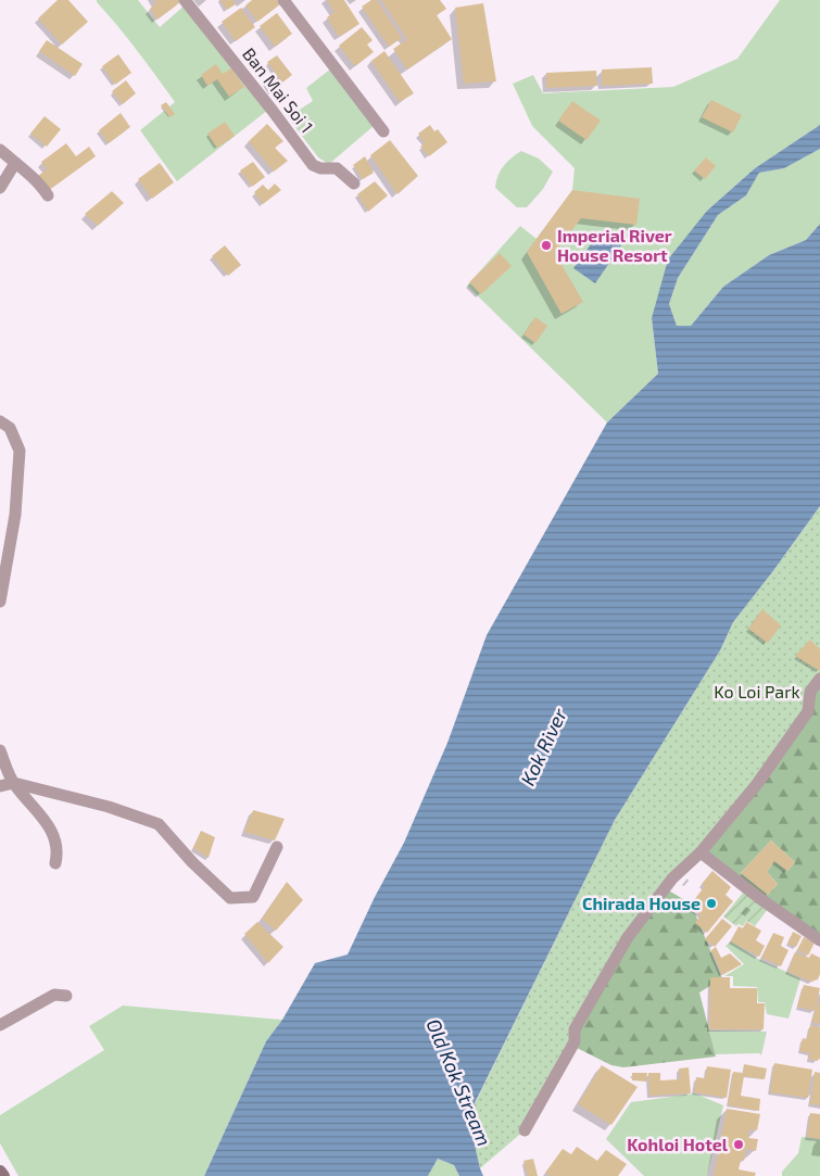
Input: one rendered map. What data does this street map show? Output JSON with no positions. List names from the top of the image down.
{
  "streets": {
    "street": ["Ban Mai Soi 1"]
  },
  "water": ["Kok River", "Old Kok Stream"],
  "parks": ["Ko Loi Park"],
  "places": ["Imperial River House Resort", "Chirada House", "Kohloi Hotel"]
}
